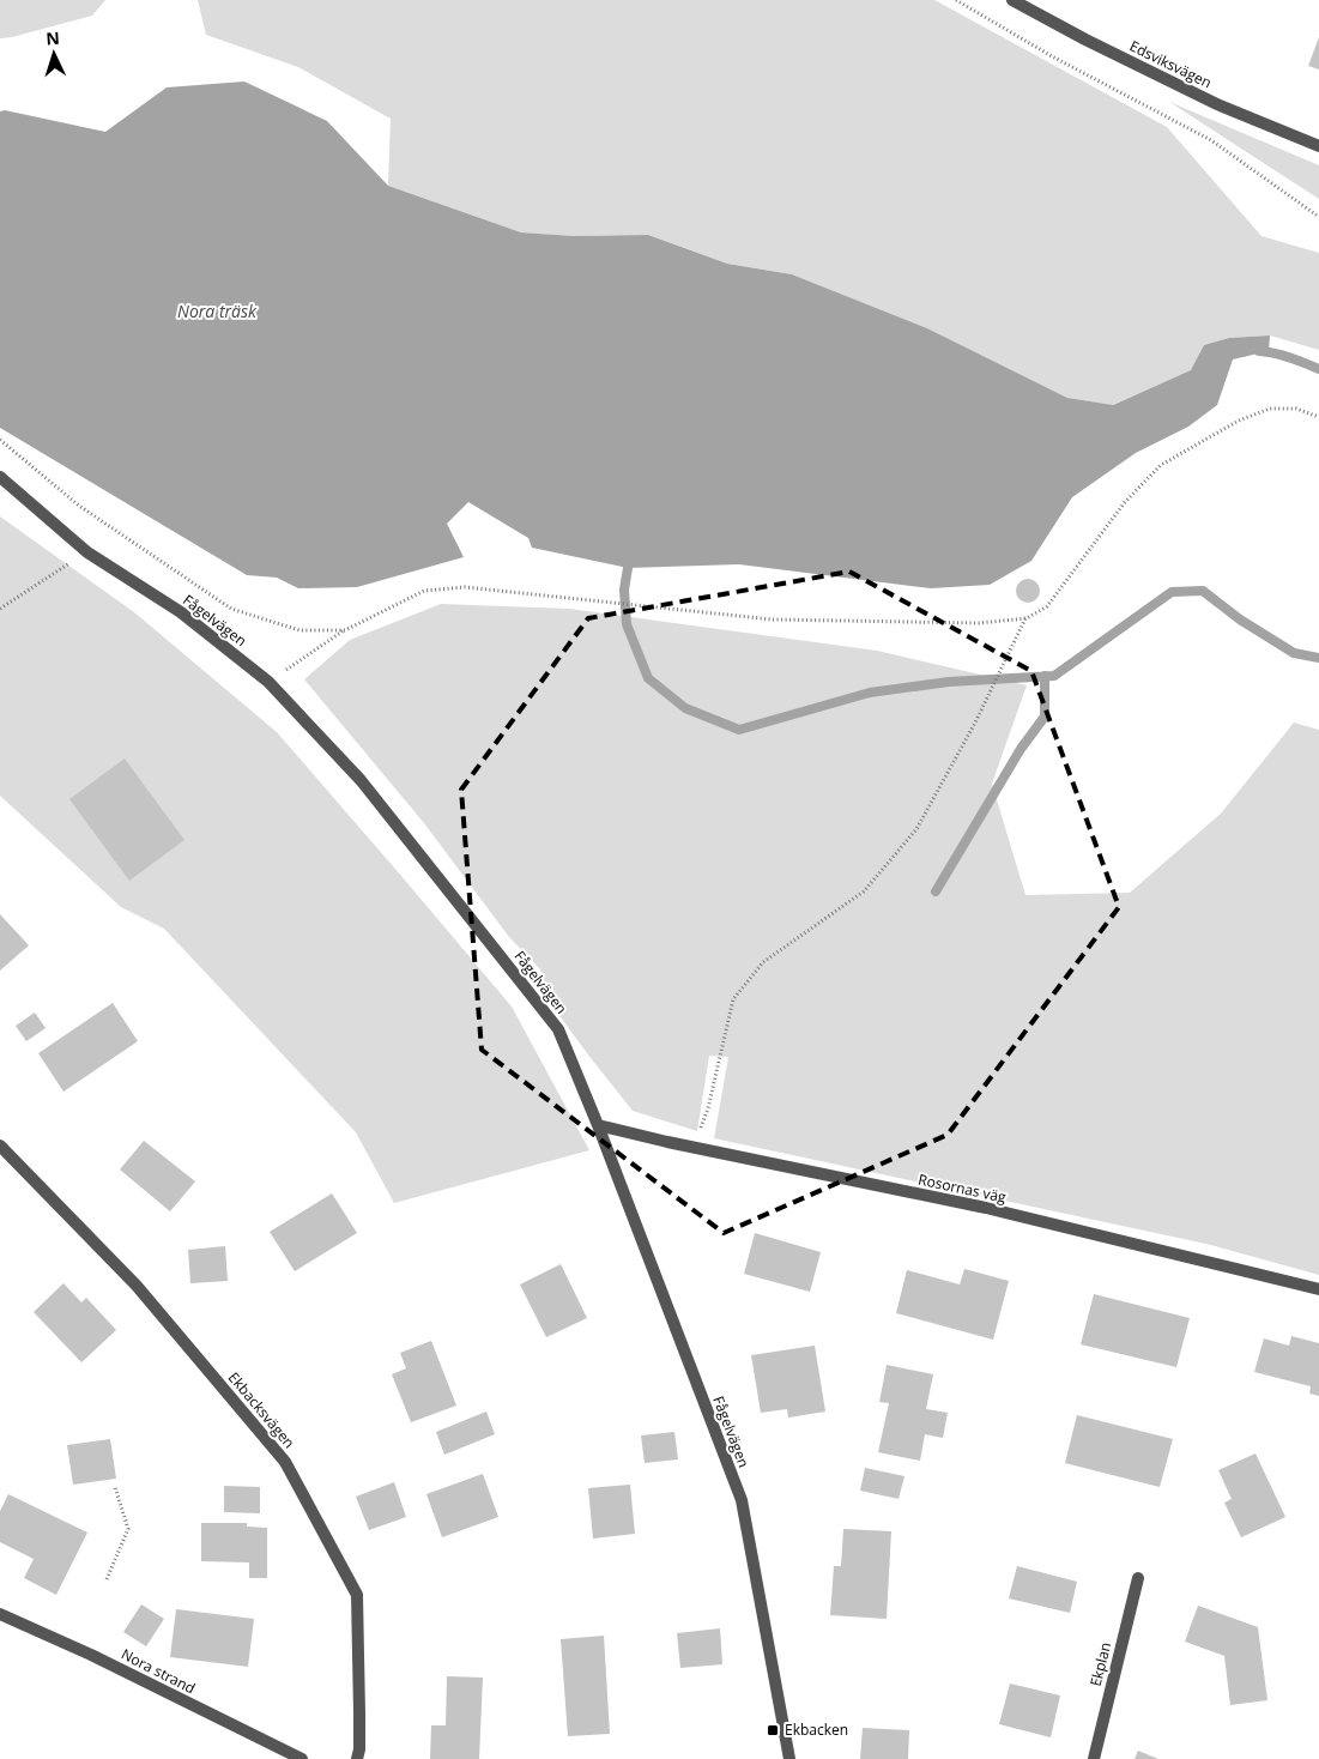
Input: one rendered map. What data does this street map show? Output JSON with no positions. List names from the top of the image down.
{
  "streets": {
    "street": [
      "Edsviksvägen",
      "Fågelvägen",
      "Rosornas väg",
      "Ekbacksvägen",
      "Ekplan",
      "Nora strand"
    ]
  },
  "crossings": [
    ["Fågelvägen", "Rosornas väg"]
  ],
  "water": ["Nora träsk"],
  "places": {
    "transit": ["Ekbacken"]
  },
  "north": "top"
}
